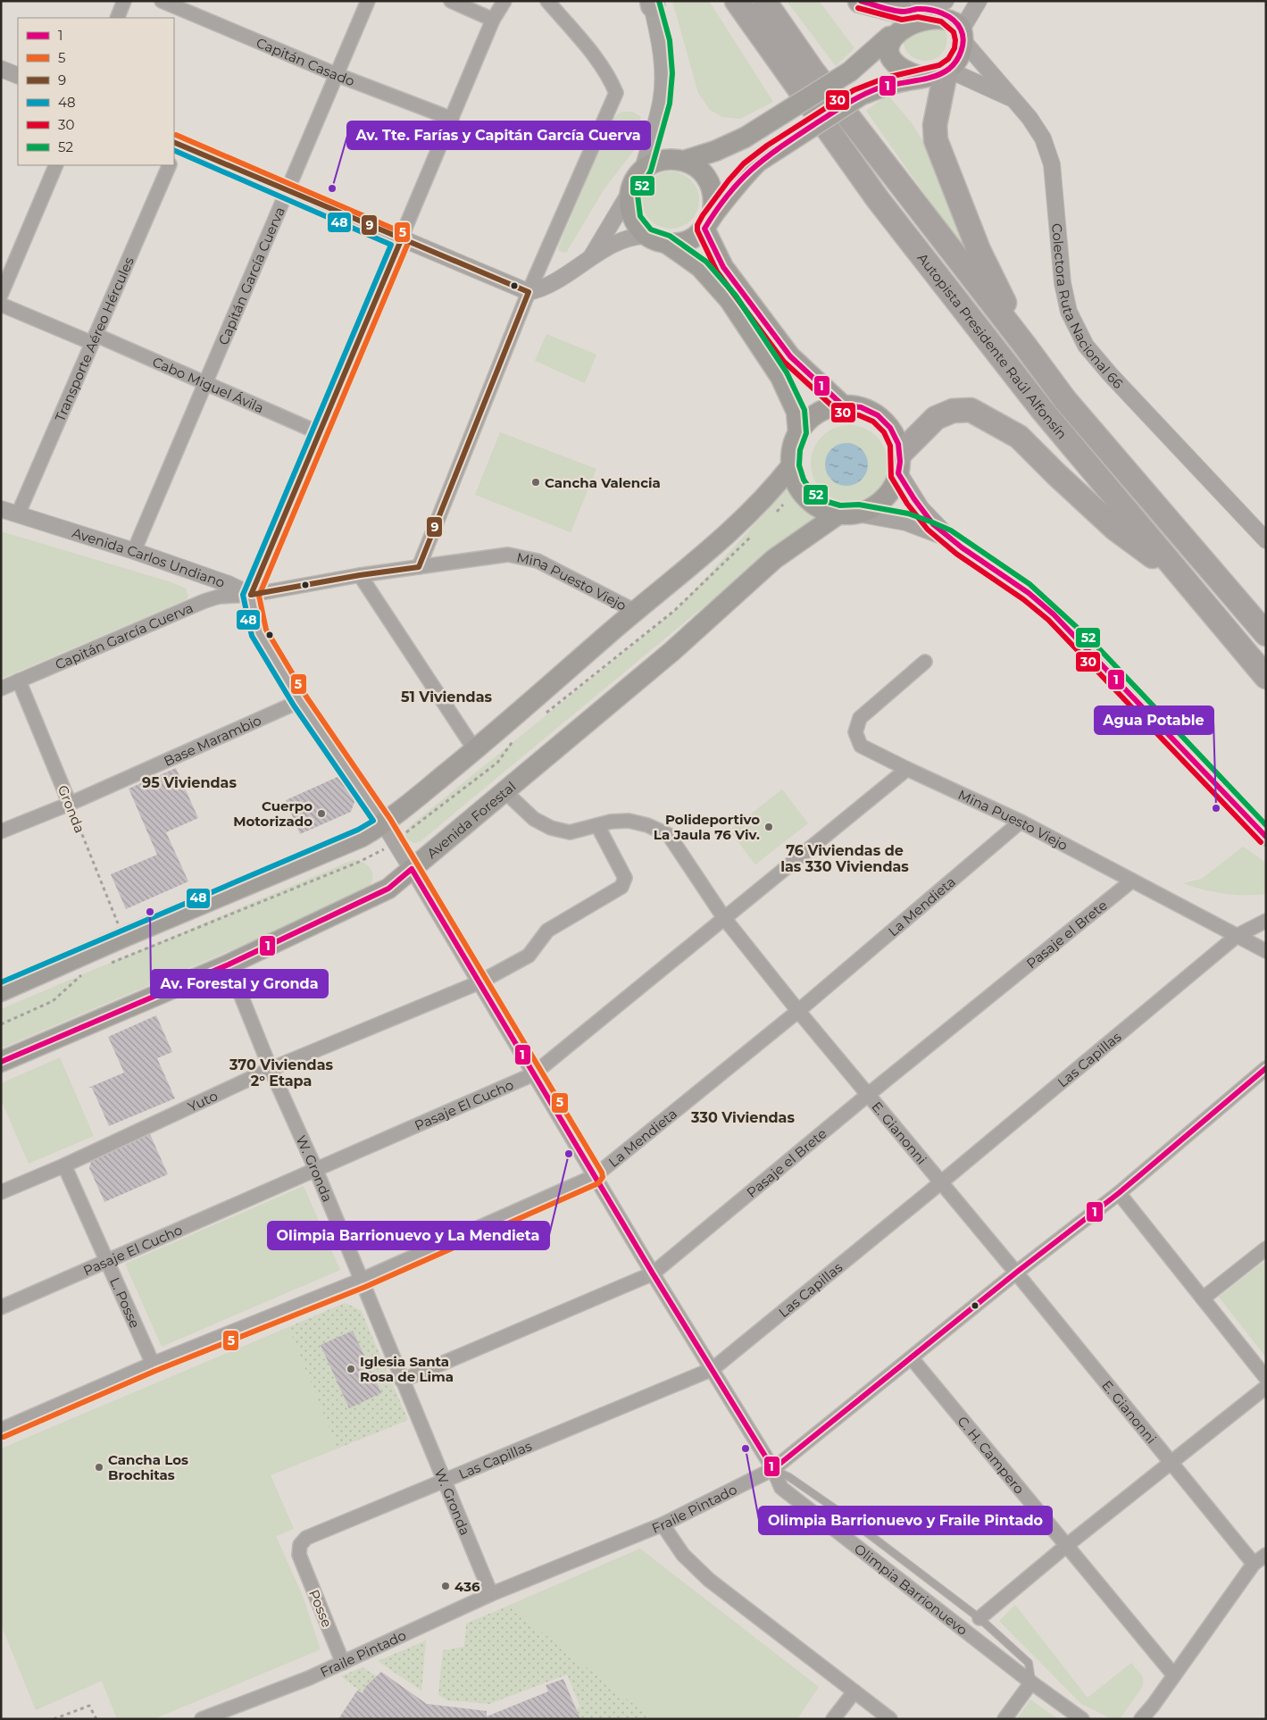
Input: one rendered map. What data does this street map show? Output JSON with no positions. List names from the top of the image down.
{
  "streets": {
    "highway": ["Autopista Presidente Raúl Alfonsín"],
    "main road": ["Avenida Forestal"],
    "street": [
      "Capitán Casado",
      "Capitán García Cuerva",
      "Colectora Ruta Nacional 66",
      "Transporte Aéreo Hércules",
      "Cabo Miguel Ávila",
      "Avenida Carlos Undiano",
      "Mina Puesto Viejo",
      "Base Marambio",
      "Gronda",
      "La Mendieta",
      "Pasaje el Brete",
      "Las Capillas",
      "Yuto",
      "Pasaje El Cucho",
      "E. Gianonni",
      "W. Gronda",
      "L. Posse",
      "C. H. Campero",
      "Fraile Pintado",
      "Olimpia Barrionuevo",
      "Posse"
    ]
  },
  "crossings": [
    ["Capitán Casado", "Capitán García Cuerva"],
    ["Capitán García Cuerva", "Cabo Miguel Ávila"],
    ["Capitán García Cuerva", "Avenida Carlos Undiano"],
    ["Capitán García Cuerva", "Gronda"],
    ["Capitán García Cuerva", "Olimpia Barrionuevo"],
    ["Transporte Aéreo Hércules", "Cabo Miguel Ávila"],
    ["Transporte Aéreo Hércules", "Avenida Carlos Undiano"],
    ["Avenida Carlos Undiano", "Olimpia Barrionuevo"],
    ["Mina Puesto Viejo", "La Mendieta"],
    ["Mina Puesto Viejo", "Pasaje el Brete"],
    ["Mina Puesto Viejo", "Las Capillas"],
    ["Mina Puesto Viejo", "Pasaje El Cucho"],
    ["Base Marambio", "Gronda"],
    ["Base Marambio", "Olimpia Barrionuevo"],
    ["Avenida Forestal", "E. Gianonni"],
    ["Avenida Forestal", "W. Gronda"],
    ["Avenida Forestal", "Olimpia Barrionuevo"],
    ["La Mendieta", "E. Gianonni"],
    ["La Mendieta", "W. Gronda"],
    ["La Mendieta", "L. Posse"],
    ["La Mendieta", "Olimpia Barrionuevo"],
    ["Pasaje el Brete", "E. Gianonni"],
    ["Pasaje el Brete", "W. Gronda"],
    ["Pasaje el Brete", "Olimpia Barrionuevo"],
    ["Las Capillas", "E. Gianonni"],
    ["Las Capillas", "W. Gronda"],
    ["Las Capillas", "Olimpia Barrionuevo"],
    ["Las Capillas", "Posse"],
    ["Yuto", "E. Gianonni"],
    ["Yuto", "W. Gronda"],
    ["Yuto", "L. Posse"],
    ["Yuto", "Olimpia Barrionuevo"],
    ["Pasaje El Cucho", "E. Gianonni"],
    ["Pasaje El Cucho", "W. Gronda"],
    ["Pasaje El Cucho", "L. Posse"],
    ["Pasaje El Cucho", "Olimpia Barrionuevo"],
    ["E. Gianonni", "Fraile Pintado"],
    ["W. Gronda", "Fraile Pintado"],
    ["C. H. Campero", "Fraile Pintado"],
    ["Fraile Pintado", "Olimpia Barrionuevo"],
    ["Fraile Pintado", "Posse"]
  ],
  "districts": [
    "51 Viviendas",
    "95 Viviendas",
    "76 Viviendas de las 330 Viviendas",
    "370 Viviendas 2° Etapa",
    "330 Viviendas"
  ],
  "places": [
    "Av. Tte. Farías y Capitán García Cuerva",
    "Cancha Valencia",
    "Agua Potable",
    "Cuerpo Motorizado",
    "Polideportivo La Jaula 76 Viv.",
    "Av. Forestal y Gronda",
    "Olimpia Barrionuevo y La Mendieta",
    "Iglesia Santa Rosa de Lima",
    "Olimpia Barrionuevo y Fraile Pintado",
    "Cancha Los Brochitas",
    "436"
  ],
  "lines": [
    "transit line 1",
    "transit line 52",
    "transit line 30",
    "transit line 5",
    "transit line 9",
    "transit line 48"
  ],
  "legend": [
    "1",
    "5",
    "9",
    "48",
    "30",
    "52"
  ]
}
